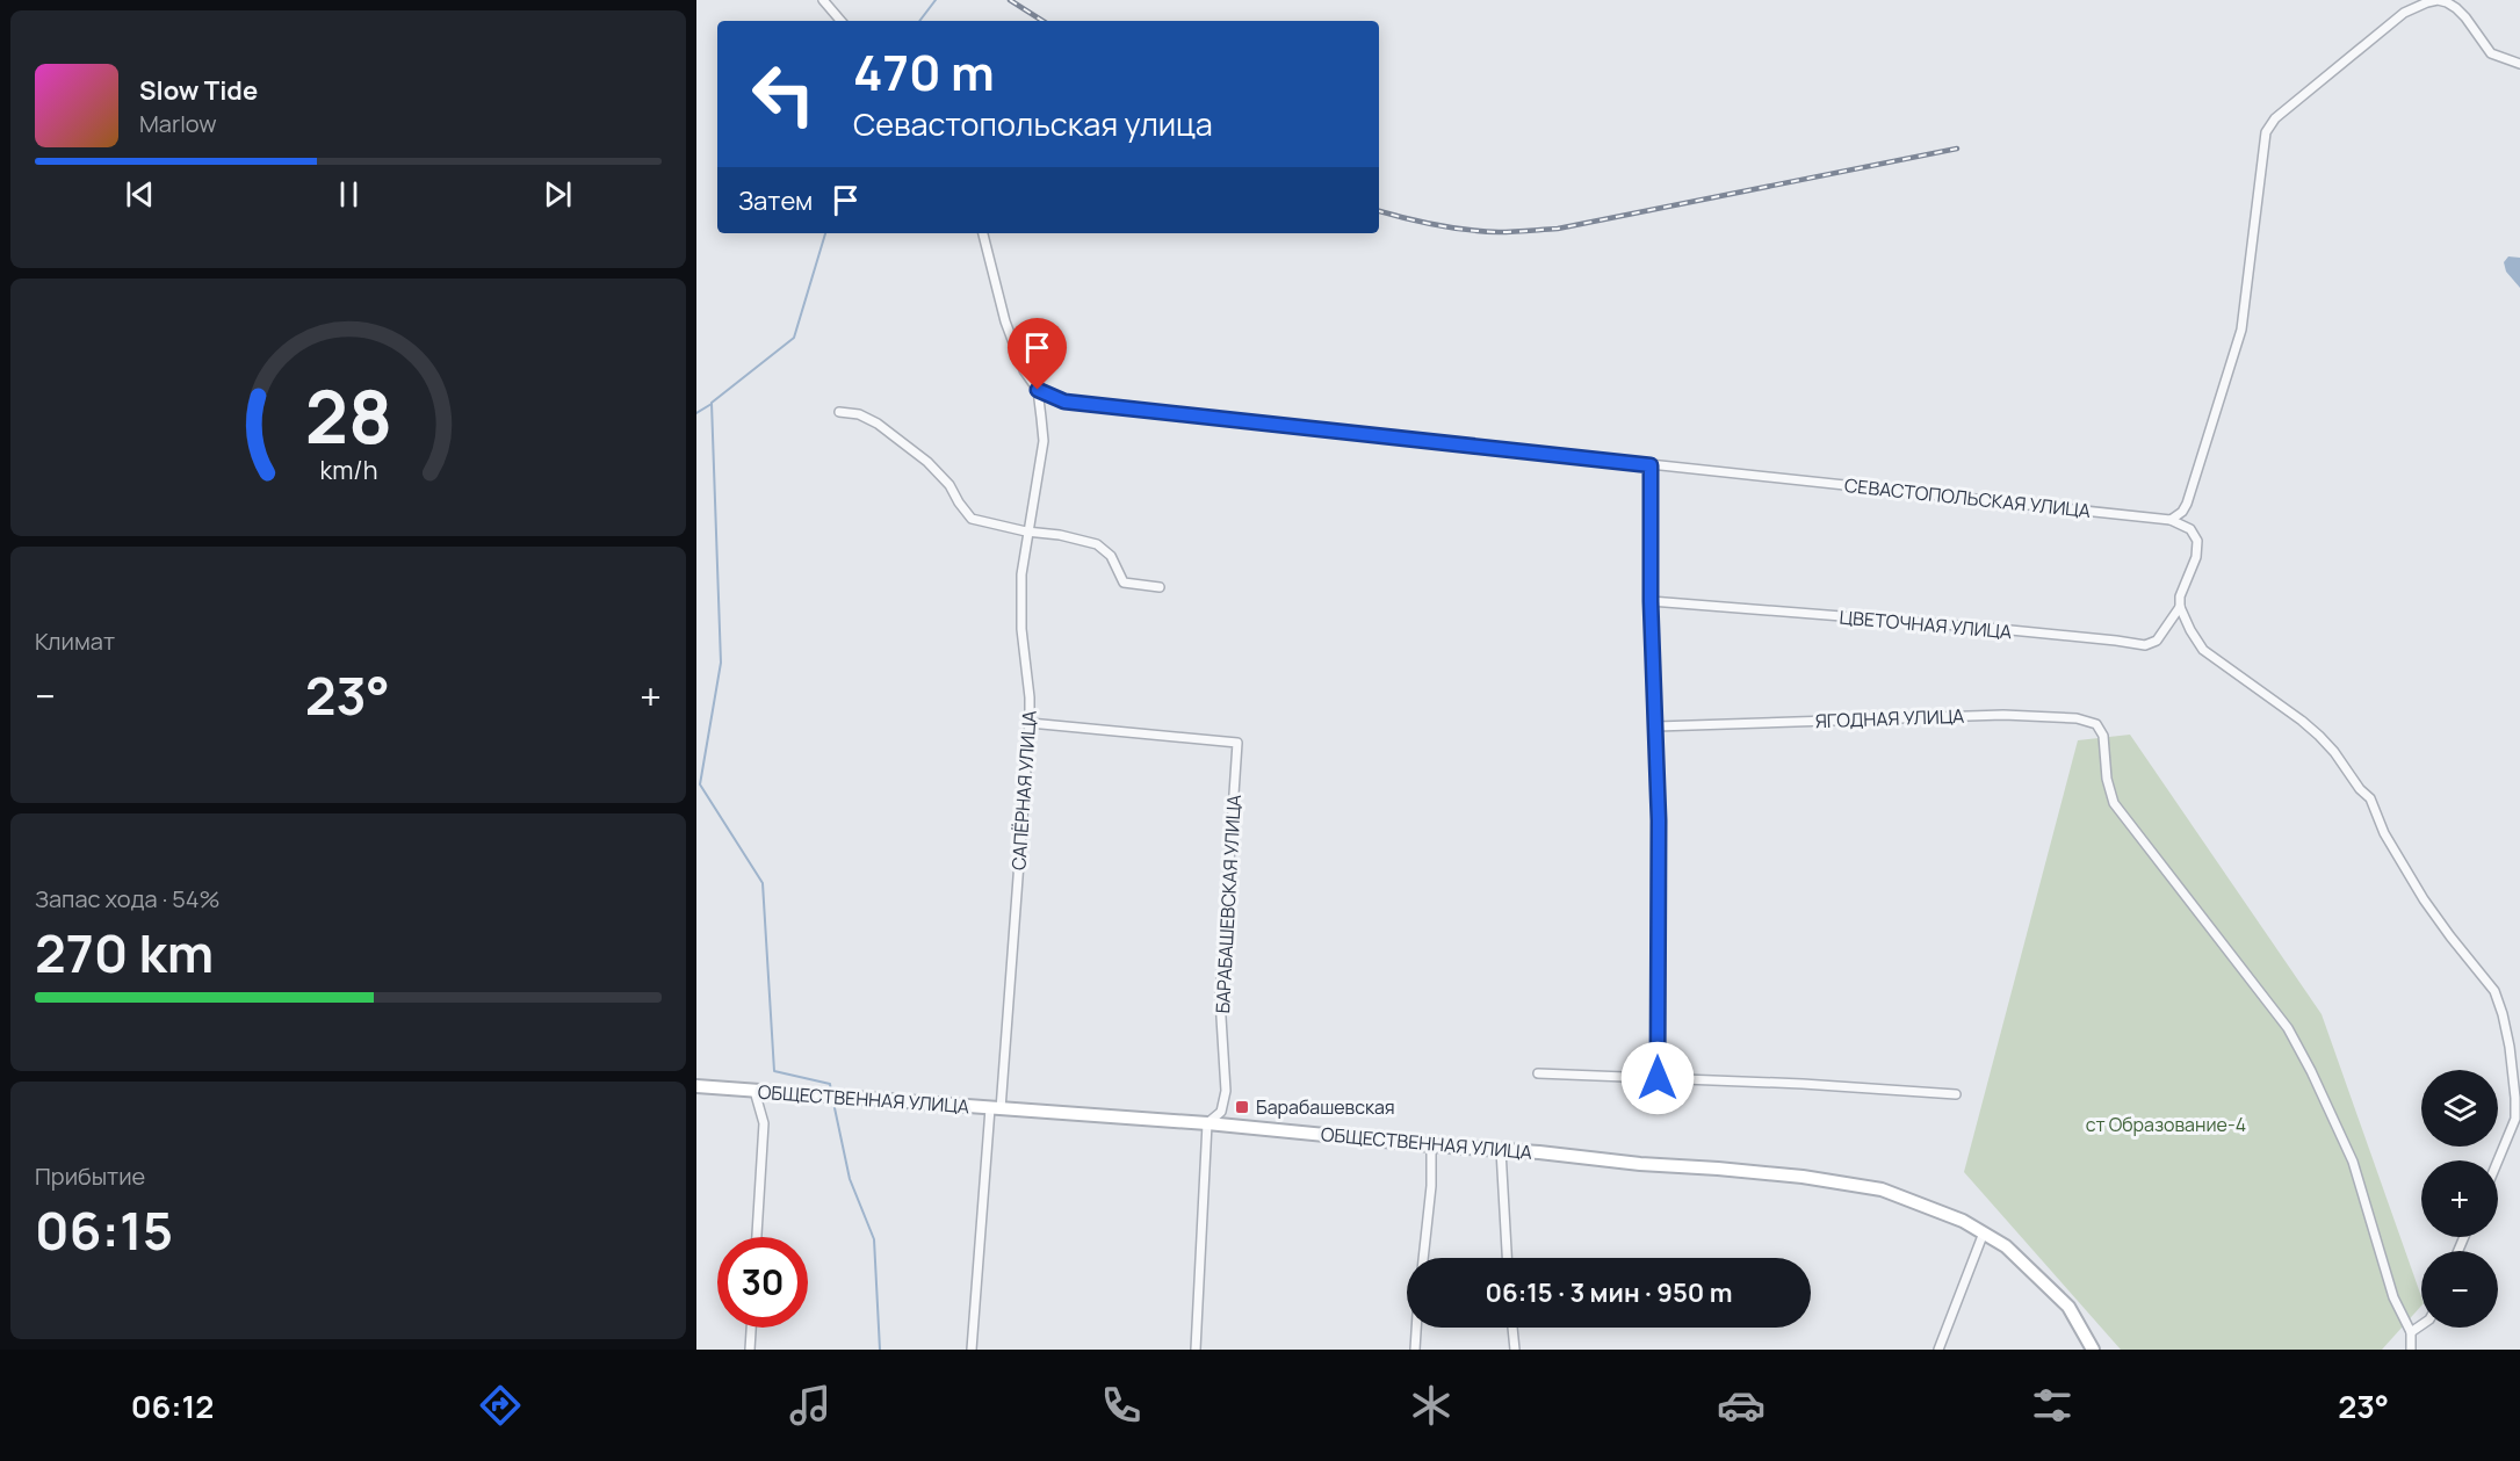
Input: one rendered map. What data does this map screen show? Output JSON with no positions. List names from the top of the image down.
{
  "streets": {
    "main road": ["ОБЩЕСТВЕННАЯ УЛИЦА"],
    "street": [
      "СЕВАСТОПОЛЬСКАЯ УЛИЦА",
      "ЦВЕТОЧНАЯ УЛИЦА",
      "ЯГОДНАЯ УЛИЦА",
      "САПЁРНАЯ УЛИЦА",
      "БАРАБАШЕВСКАЯ УЛИЦА"
    ]
  },
  "crossings": [
    ["СЕВАСТОПОЛЬСКАЯ УЛИЦА", "САПЁРНАЯ УЛИЦА"],
    ["САПЁРНАЯ УЛИЦА", "БАРАБАШЕВСКАЯ УЛИЦА"],
    ["САПЁРНАЯ УЛИЦА", "ОБЩЕСТВЕННАЯ УЛИЦА"],
    ["БАРАБАШЕВСКАЯ УЛИЦА", "ОБЩЕСТВЕННАЯ УЛИЦА"]
  ],
  "parks": ["ст Образование-4"],
  "places": {
    "transit": ["Барабашевская"]
  },
  "page": {
    "turn": ["470 m", "Севастопольская улица"],
    "song": ["Slow Tide", "Marlow"],
    "then": "Затем",
    "tile": [
      "Климат",
      ["Запас хода · 54%", "270 km"],
      ["Прибытие", "06:15"]
    ],
    "heat": ["−", "23°", "+"],
    "map_buttons": ["+", "−"],
    "limit": "30",
    "trip": "06:15 · 3 мин · 950 m",
    "tabs": ["06:12", "23°"],
    "gauge": ["28", "km/h"]
  }
}
